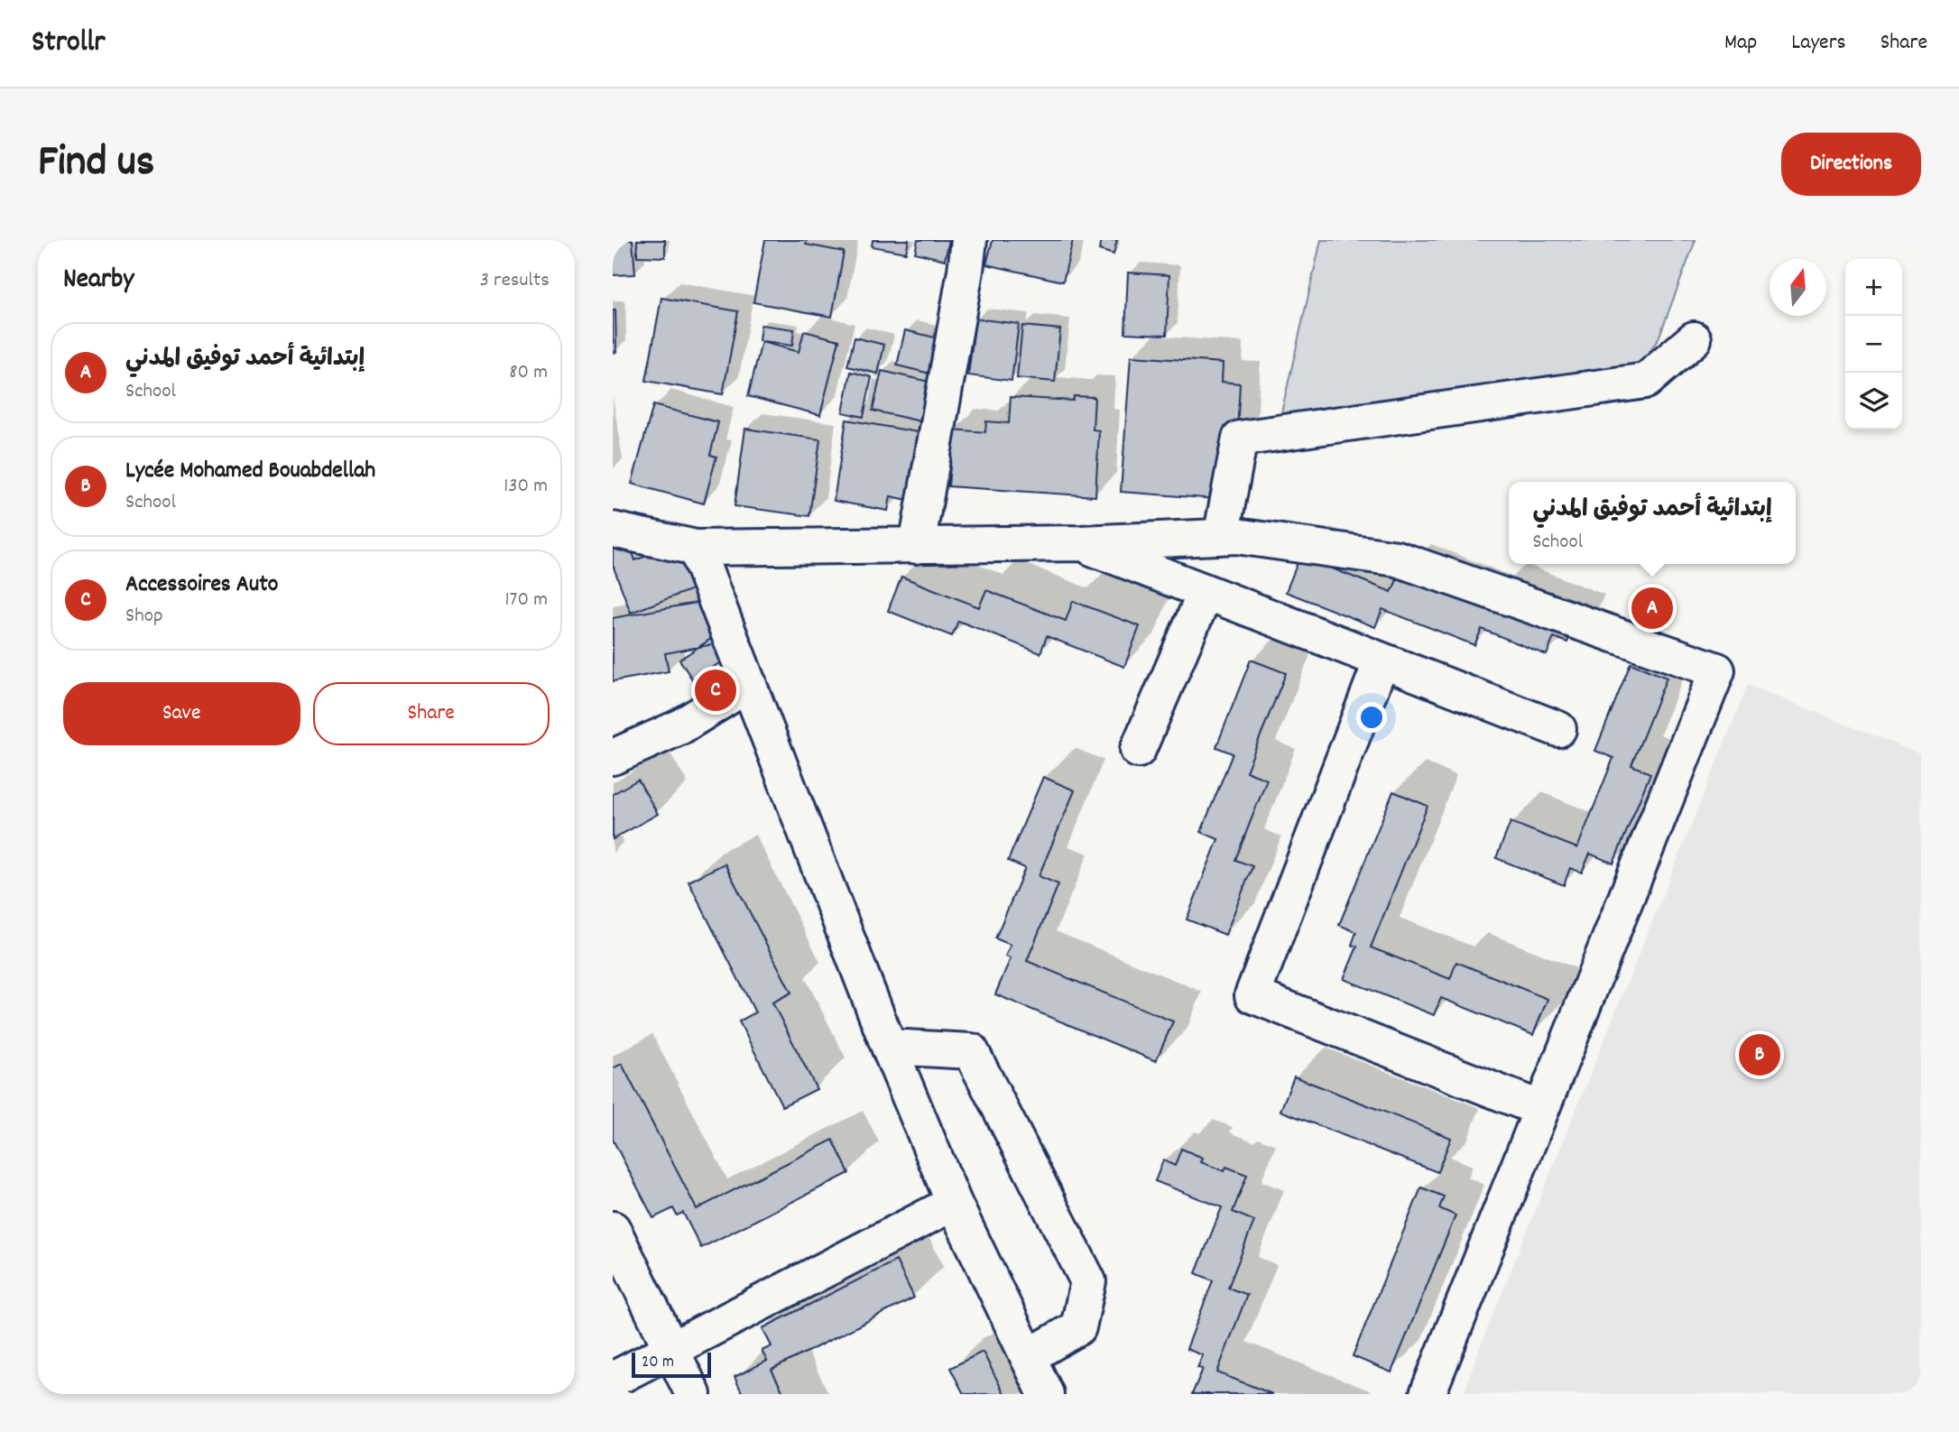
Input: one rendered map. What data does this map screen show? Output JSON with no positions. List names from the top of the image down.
{
  "scale_bar": "20 m",
  "north": "top",
  "page": {
    "header": "Strollr",
    "nav": ["Map", "Layers", "Share"],
    "title": "Find us",
    "buttons": [
      "Directions",
      ["Save", "Share"]
    ],
    "heading": ["Nearby", "3 results"],
    "map_buttons": ["+", "−"],
    "list": [
      {
        "mark": "A",
        "name": "إبتدائية أحمد توفيق المدني",
        "note": "School",
        "value": "80 m"
      },
      {
        "mark": "B",
        "name": "Lycée Mohamed Bouabdellah",
        "note": "School",
        "value": "130 m"
      },
      {
        "mark": "C",
        "name": "Accessoires Auto",
        "note": "Shop",
        "value": "170 m"
      }
    ],
    "popup": ["إبتدائية أحمد توفيق المدني", "School"],
    "pins": ["A", "C", "B"],
    "scale": "20 m"
  }
}
